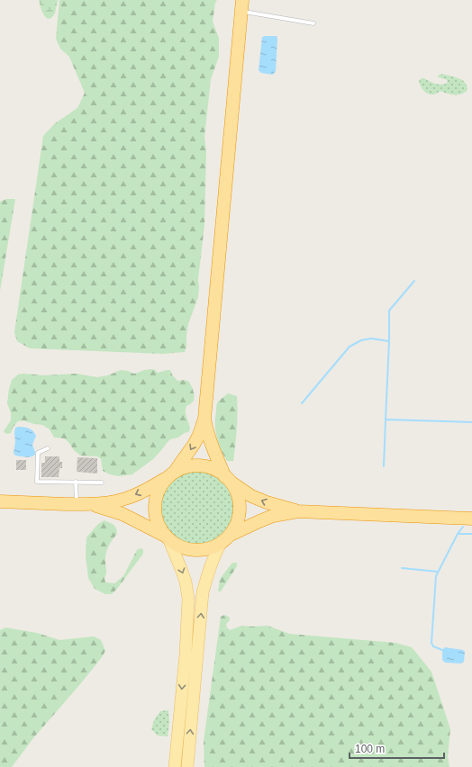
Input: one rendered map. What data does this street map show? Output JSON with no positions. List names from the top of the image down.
{
  "scale_bar": "100 m"
}
